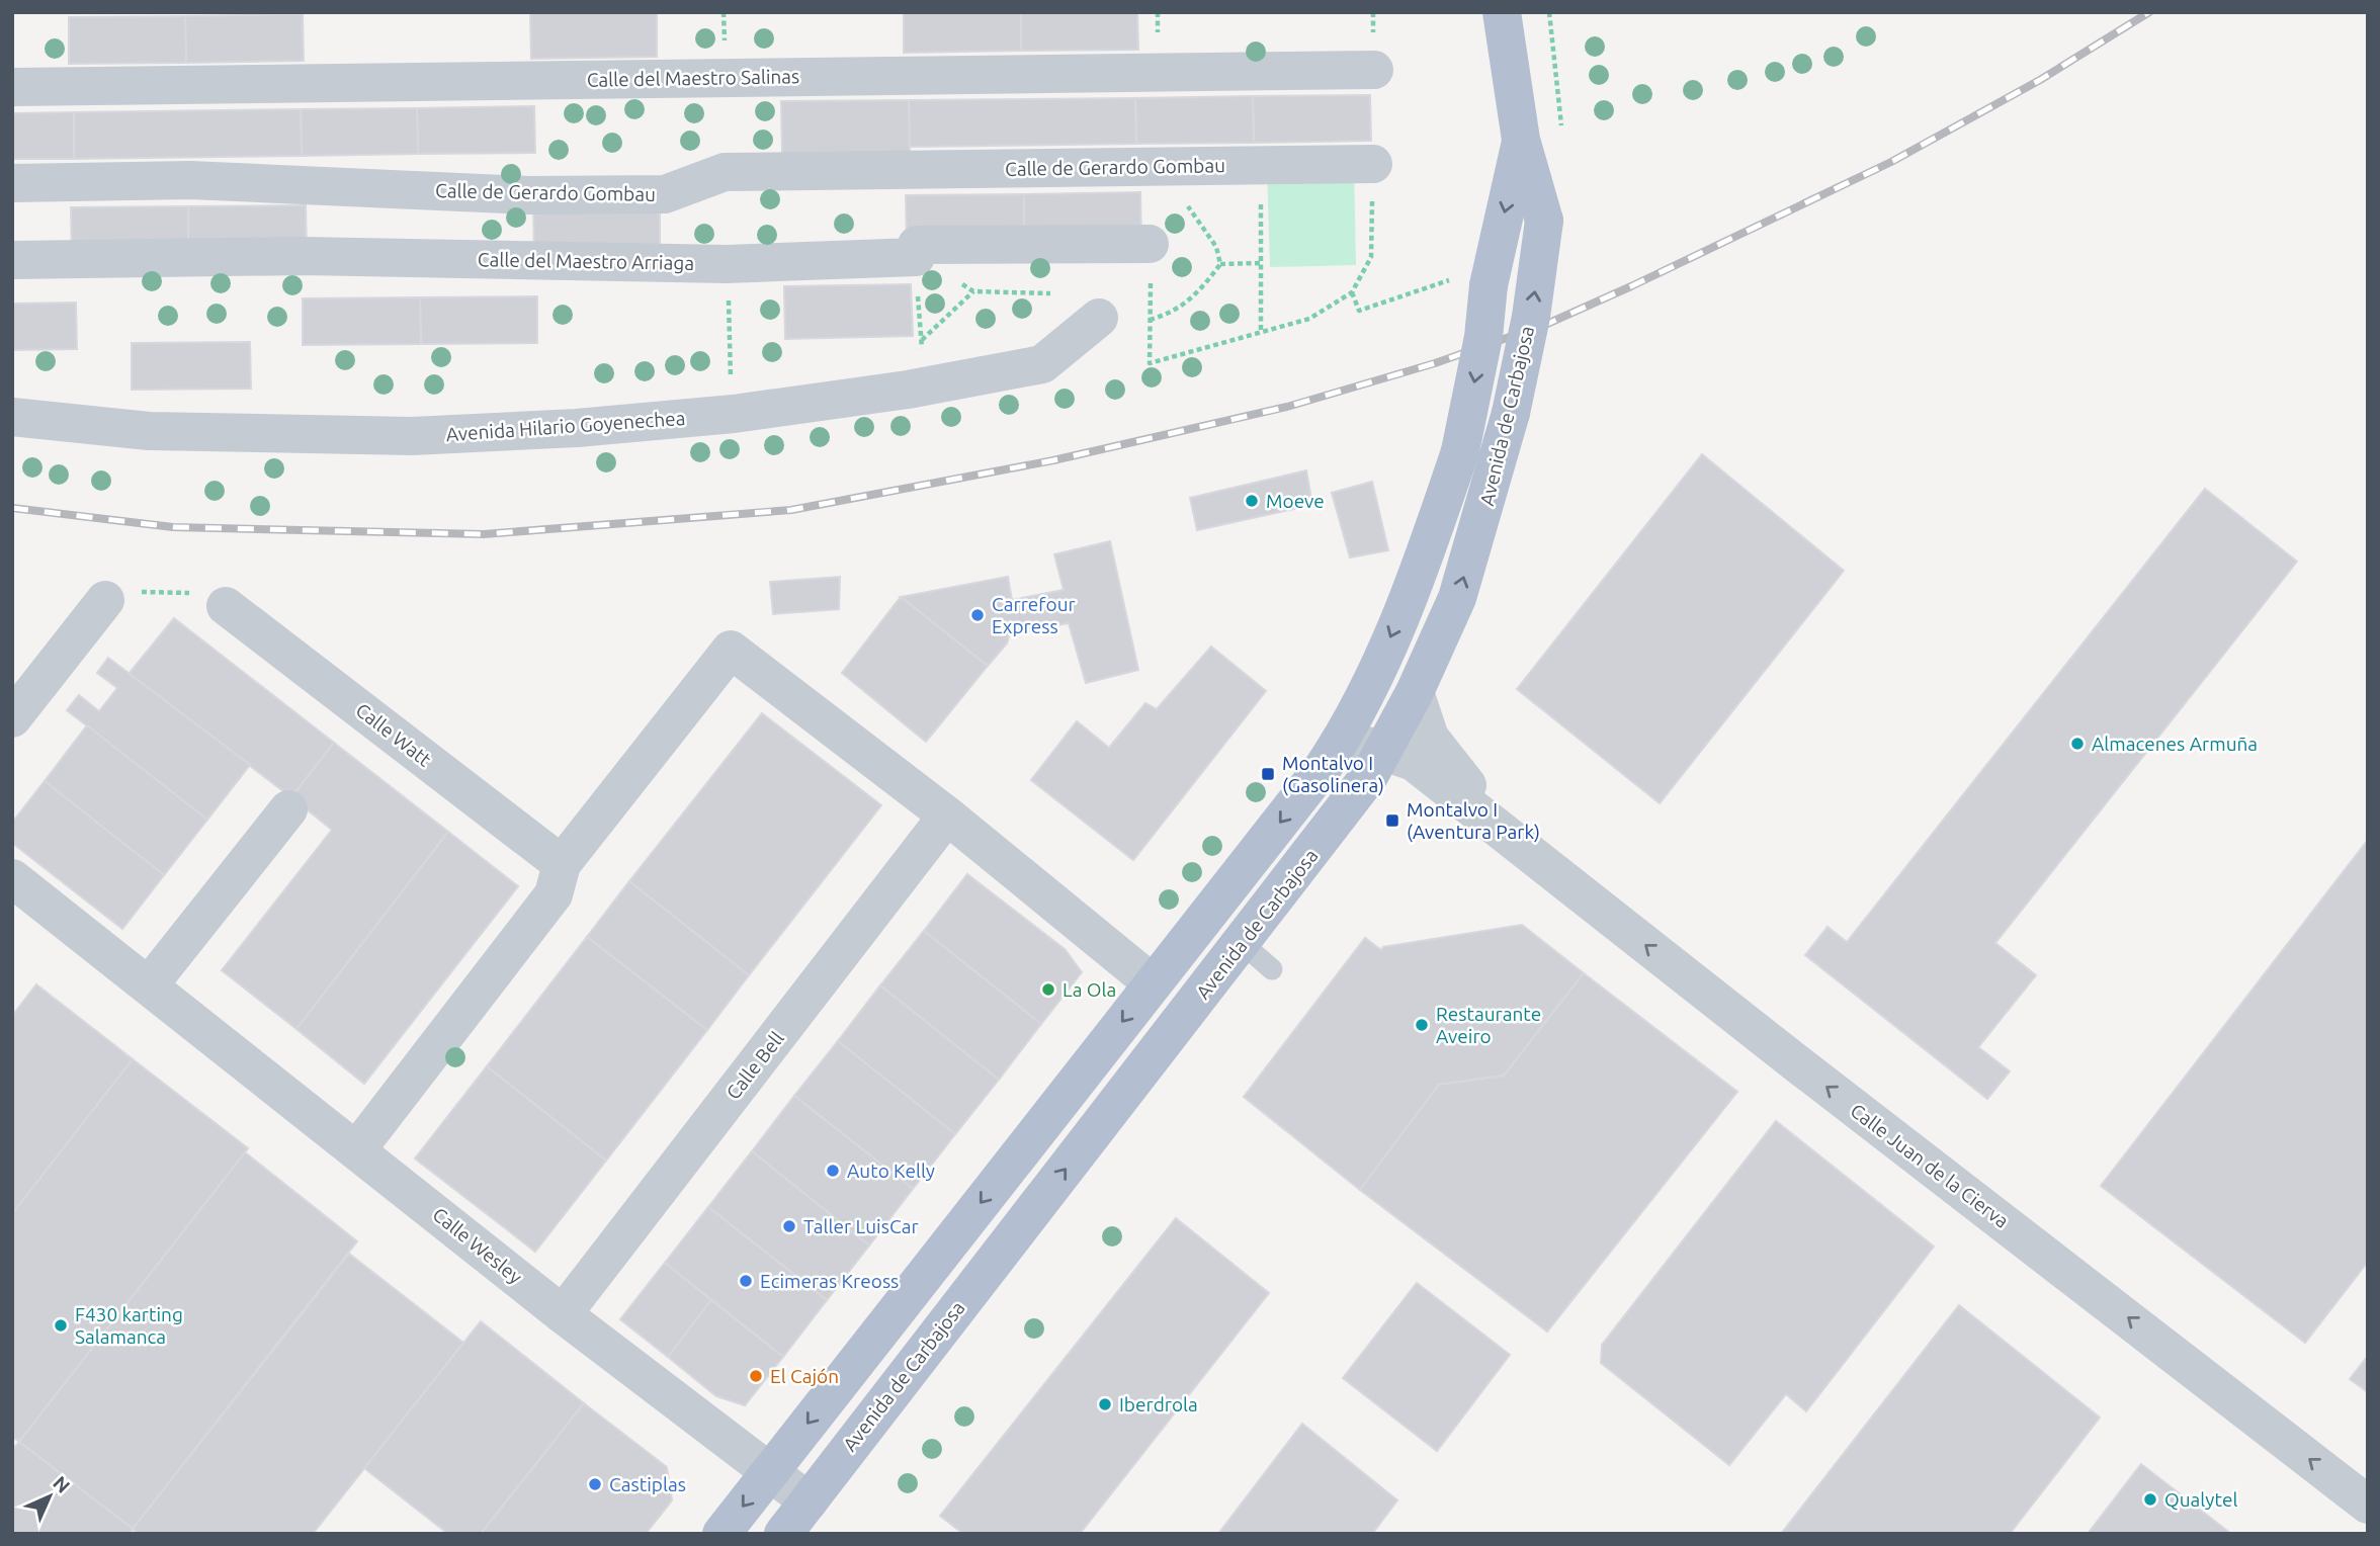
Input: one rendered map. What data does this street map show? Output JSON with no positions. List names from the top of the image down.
{
  "streets": {
    "main road": ["Avenida de Carbajosa"],
    "street": [
      "Calle del Maestro Salinas",
      "Calle de Gerardo Gombau",
      "Calle del Maestro Arriaga",
      "Avenida Hilario Goyenechea",
      "Calle Watt",
      "Calle Bell",
      "Calle Juan de la Cierva",
      "Calle Wesley"
    ]
  },
  "crossings": [
    ["Avenida de Carbajosa", "Calle Juan de la Cierva"],
    ["Avenida de Carbajosa", "Calle Wesley"],
    ["Calle Bell", "Calle Wesley"]
  ],
  "one_way": ["Calle Juan de la Cierva"],
  "places": {
    "other": [
      "Moeve",
      "Carrefour Express",
      "Almacenes Armuña",
      "La Ola",
      "Restaurante Aveiro",
      "Auto Kelly",
      "Taller LuisCar",
      "Ecimeras Kreoss",
      "F430 karting Salamanca",
      "El Cajón",
      "Iberdrola",
      "Castiplas",
      "Qualytel"
    ],
    "transit": ["Montalvo I (Gasolinera)", "Montalvo I (Aventura Park)"]
  },
  "north": "top right"
}
